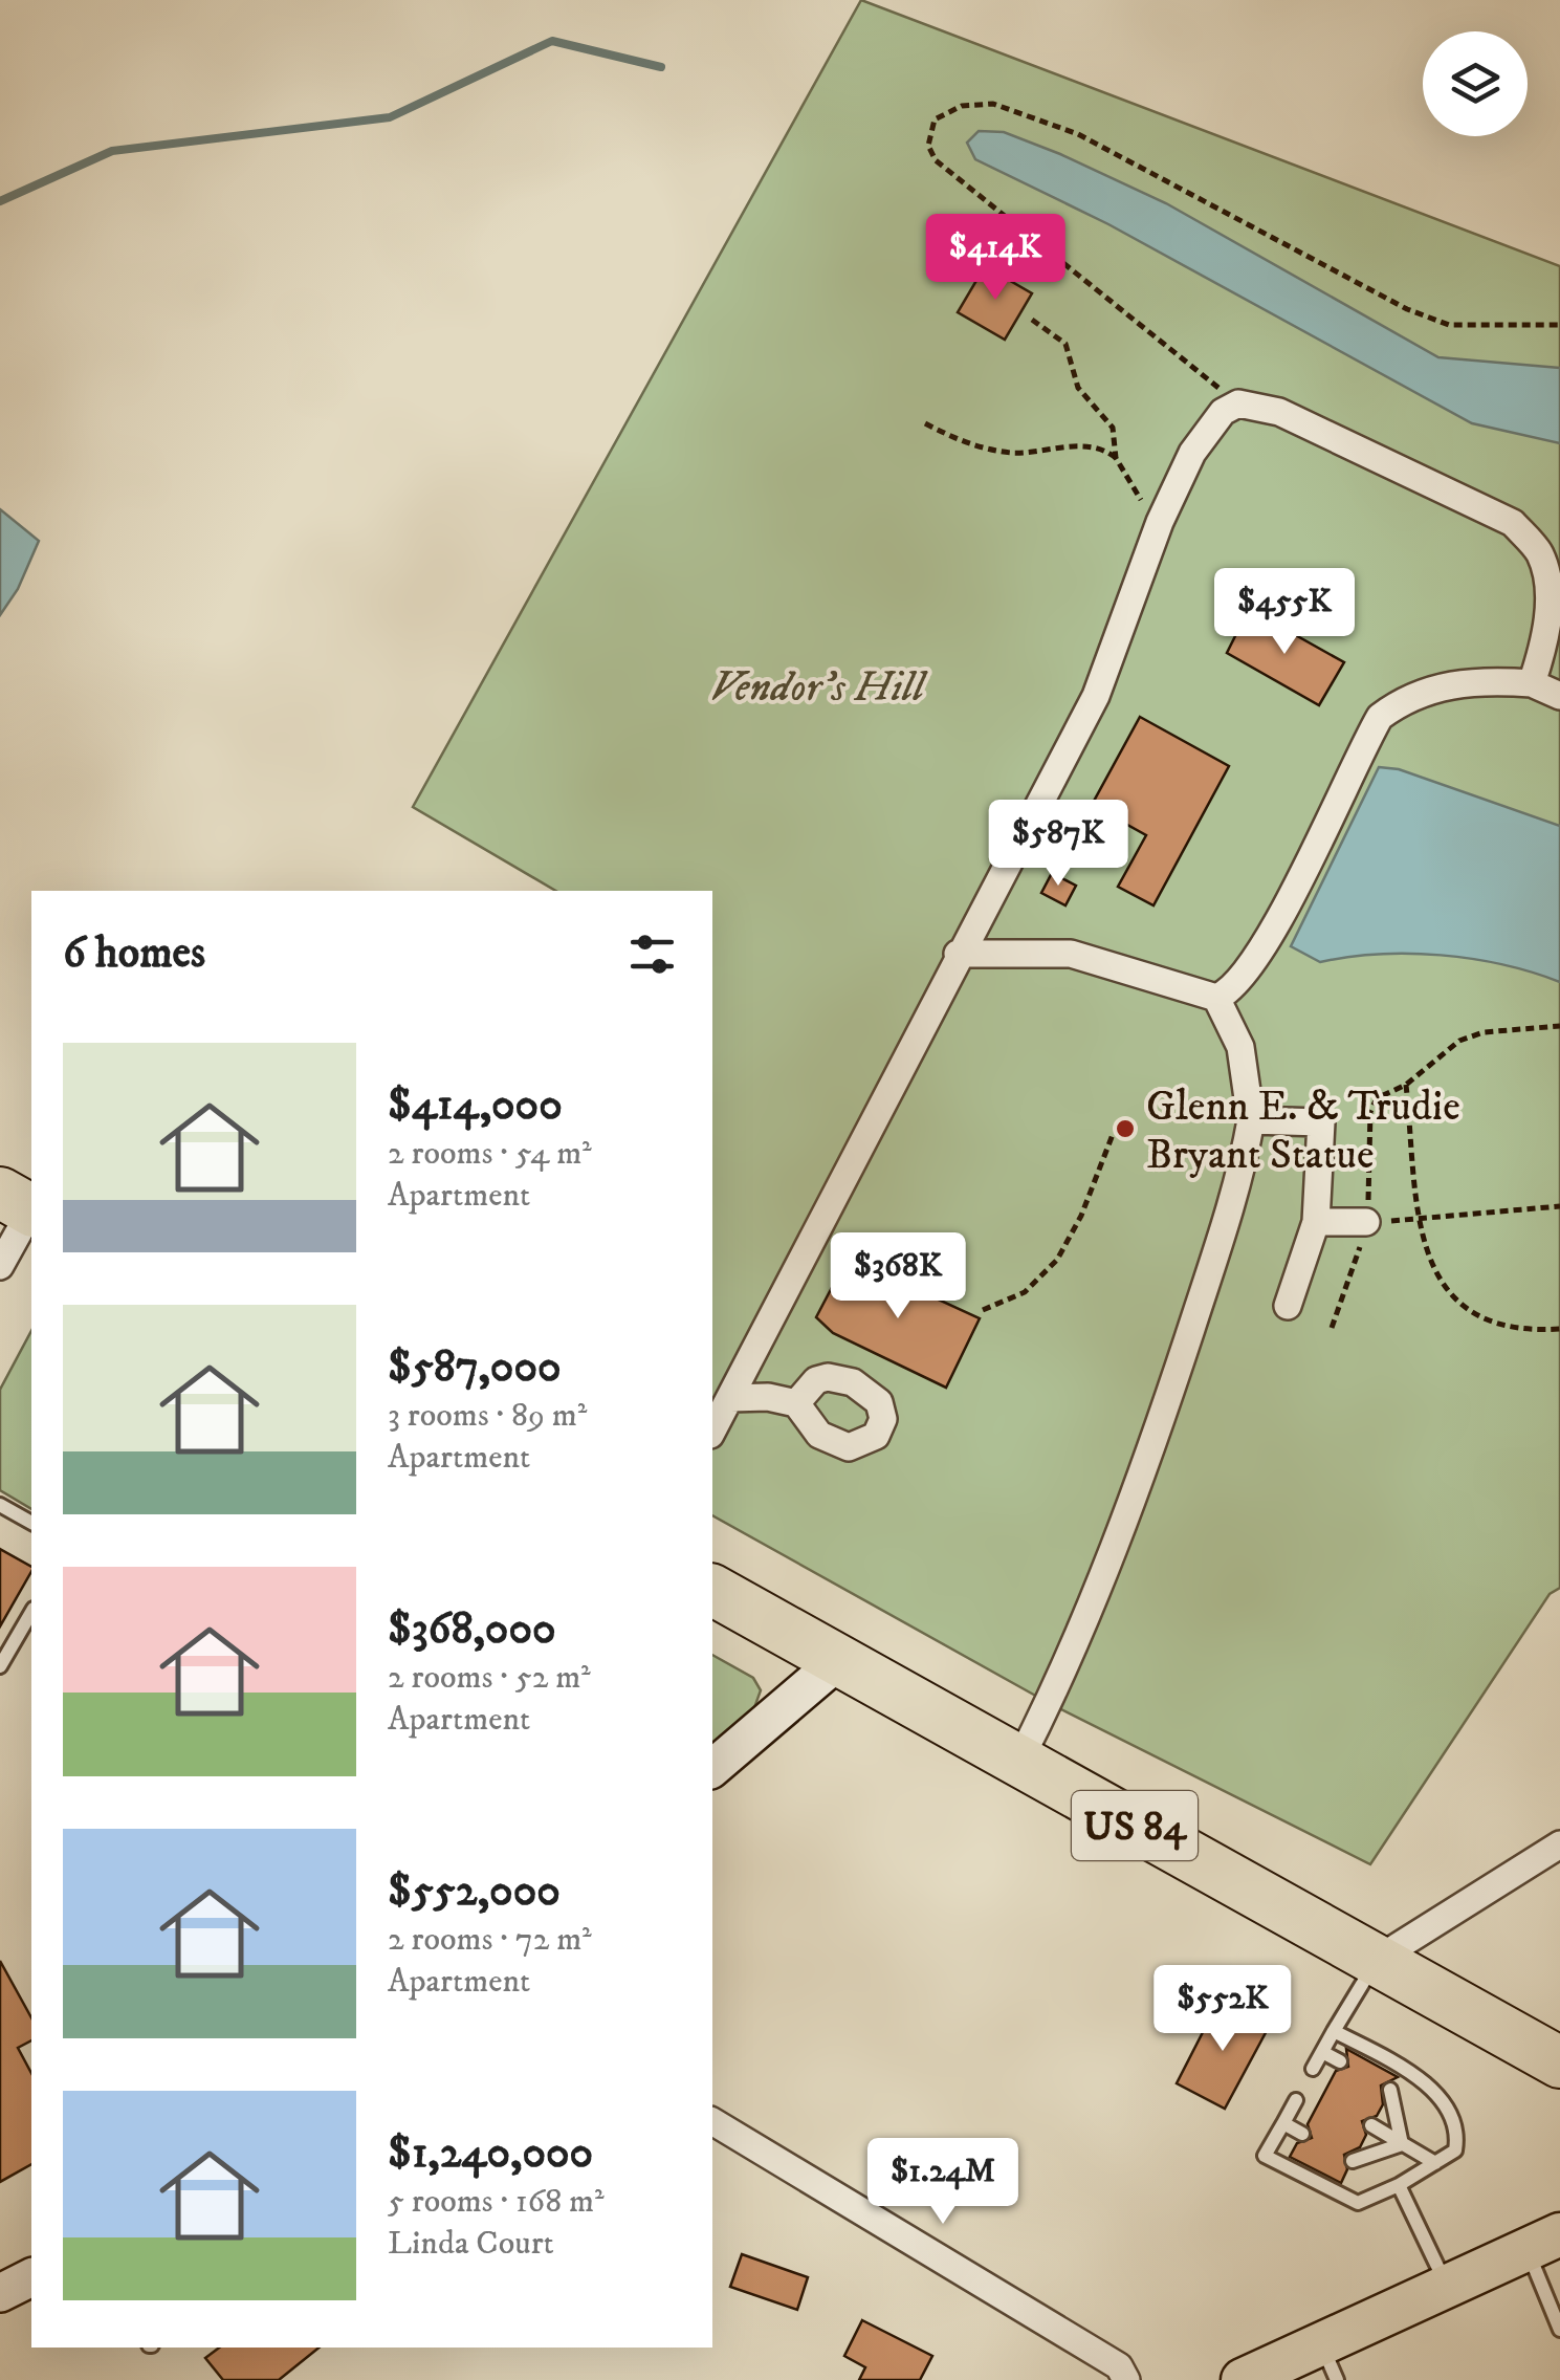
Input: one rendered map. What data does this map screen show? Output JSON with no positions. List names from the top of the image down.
{
  "streets": {
    "highway": ["US 84"]
  },
  "parks": ["Vendor's Hill"],
  "places": ["Glenn E. & Trudie Bryant Statue"],
  "page": {
    "price": [
      "$414K",
      "$455K",
      "$587K",
      "$368K",
      "$552K",
      "$1.24M"
    ],
    "heading": "6 homes",
    "list": [
      {
        "name": "$414,000",
        "note": "2 rooms · 54 m² · Apartment"
      },
      {
        "name": "$587,000",
        "note": "3 rooms · 89 m² · Apartment"
      },
      {
        "name": "$368,000",
        "note": "2 rooms · 52 m² · Apartment"
      },
      {
        "name": "$552,000",
        "note": "2 rooms · 72 m² · Apartment"
      },
      {
        "name": "$1,240,000",
        "note": "5 rooms · 168 m² · Linda Court"
      }
    ]
  }
}
